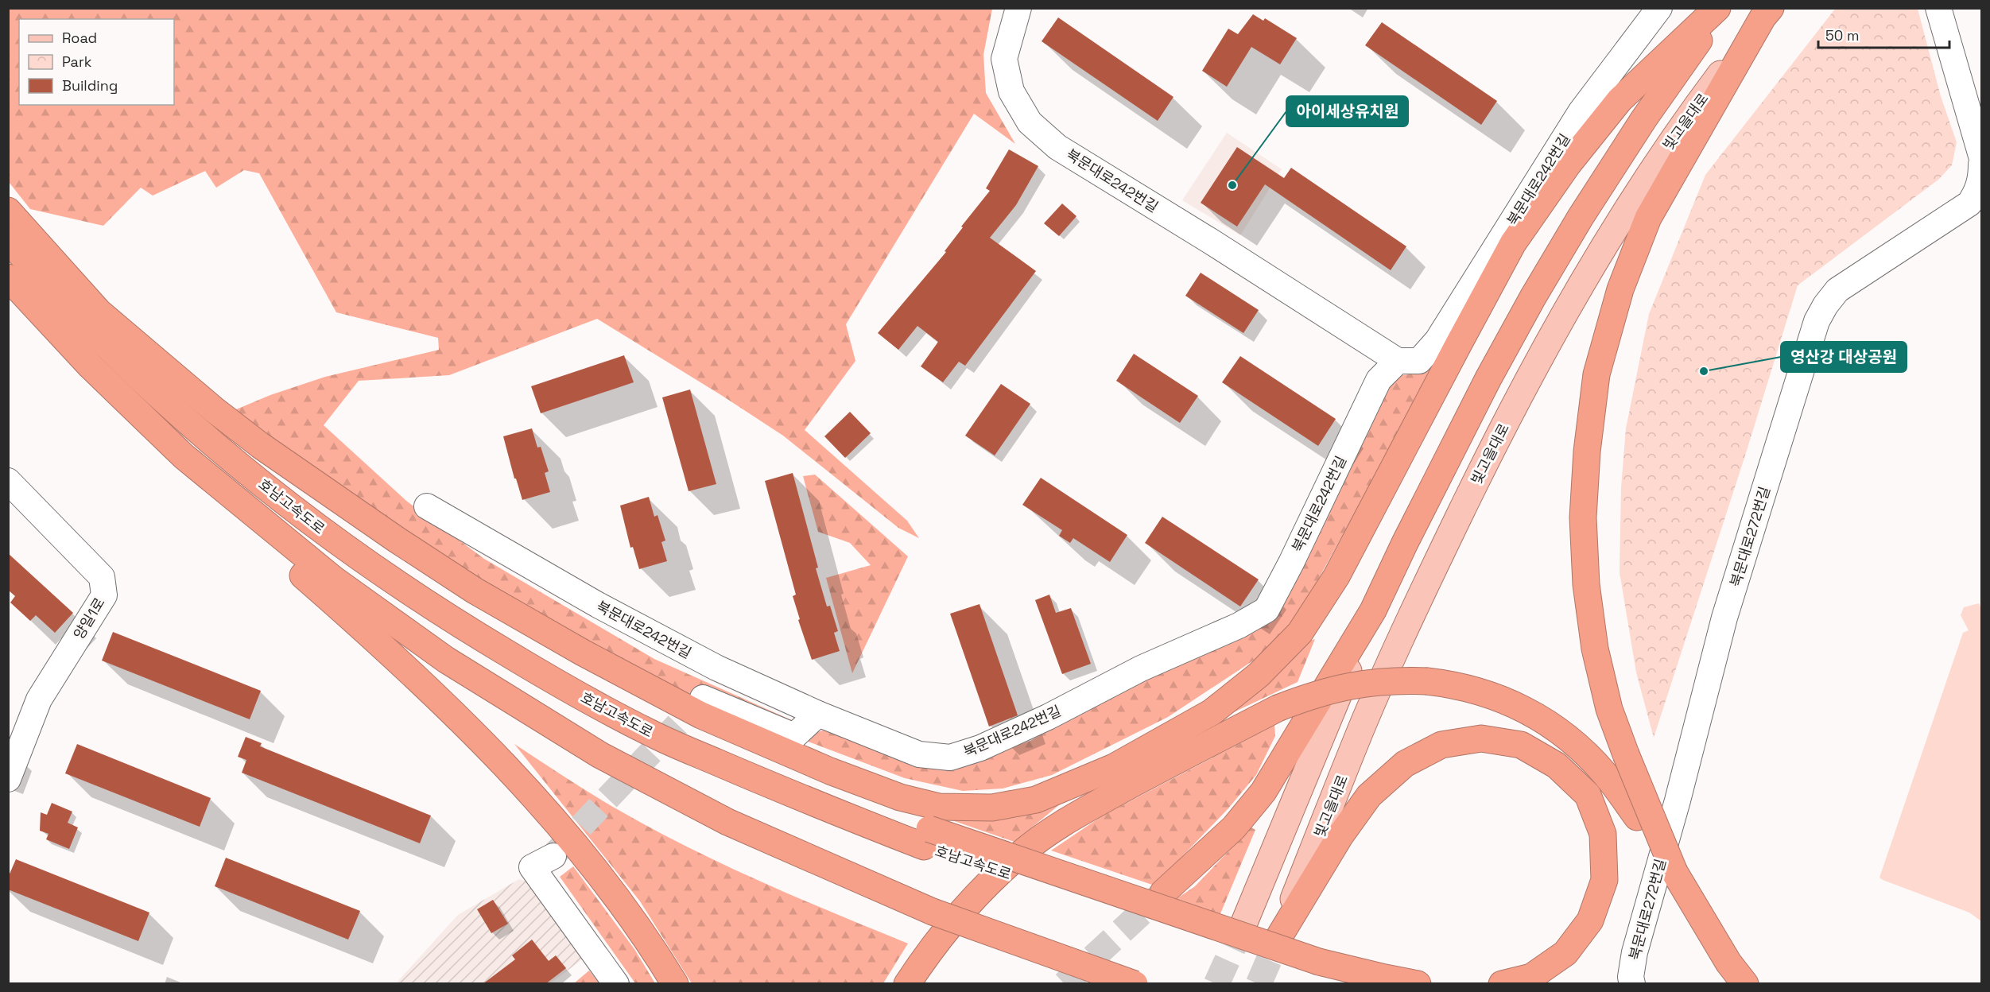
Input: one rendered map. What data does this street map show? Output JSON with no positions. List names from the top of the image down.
{
  "streets": {
    "highway": ["호남고속도로"],
    "main road": ["빛고을대로"],
    "street": ["북문대로242번길", "북문대로272번길", "양일1로"]
  },
  "places": ["아이세상유치원", "영산강 대상공원"],
  "legend": ["Road", "Park", "Building"],
  "scale_bar": "50 m"
}
